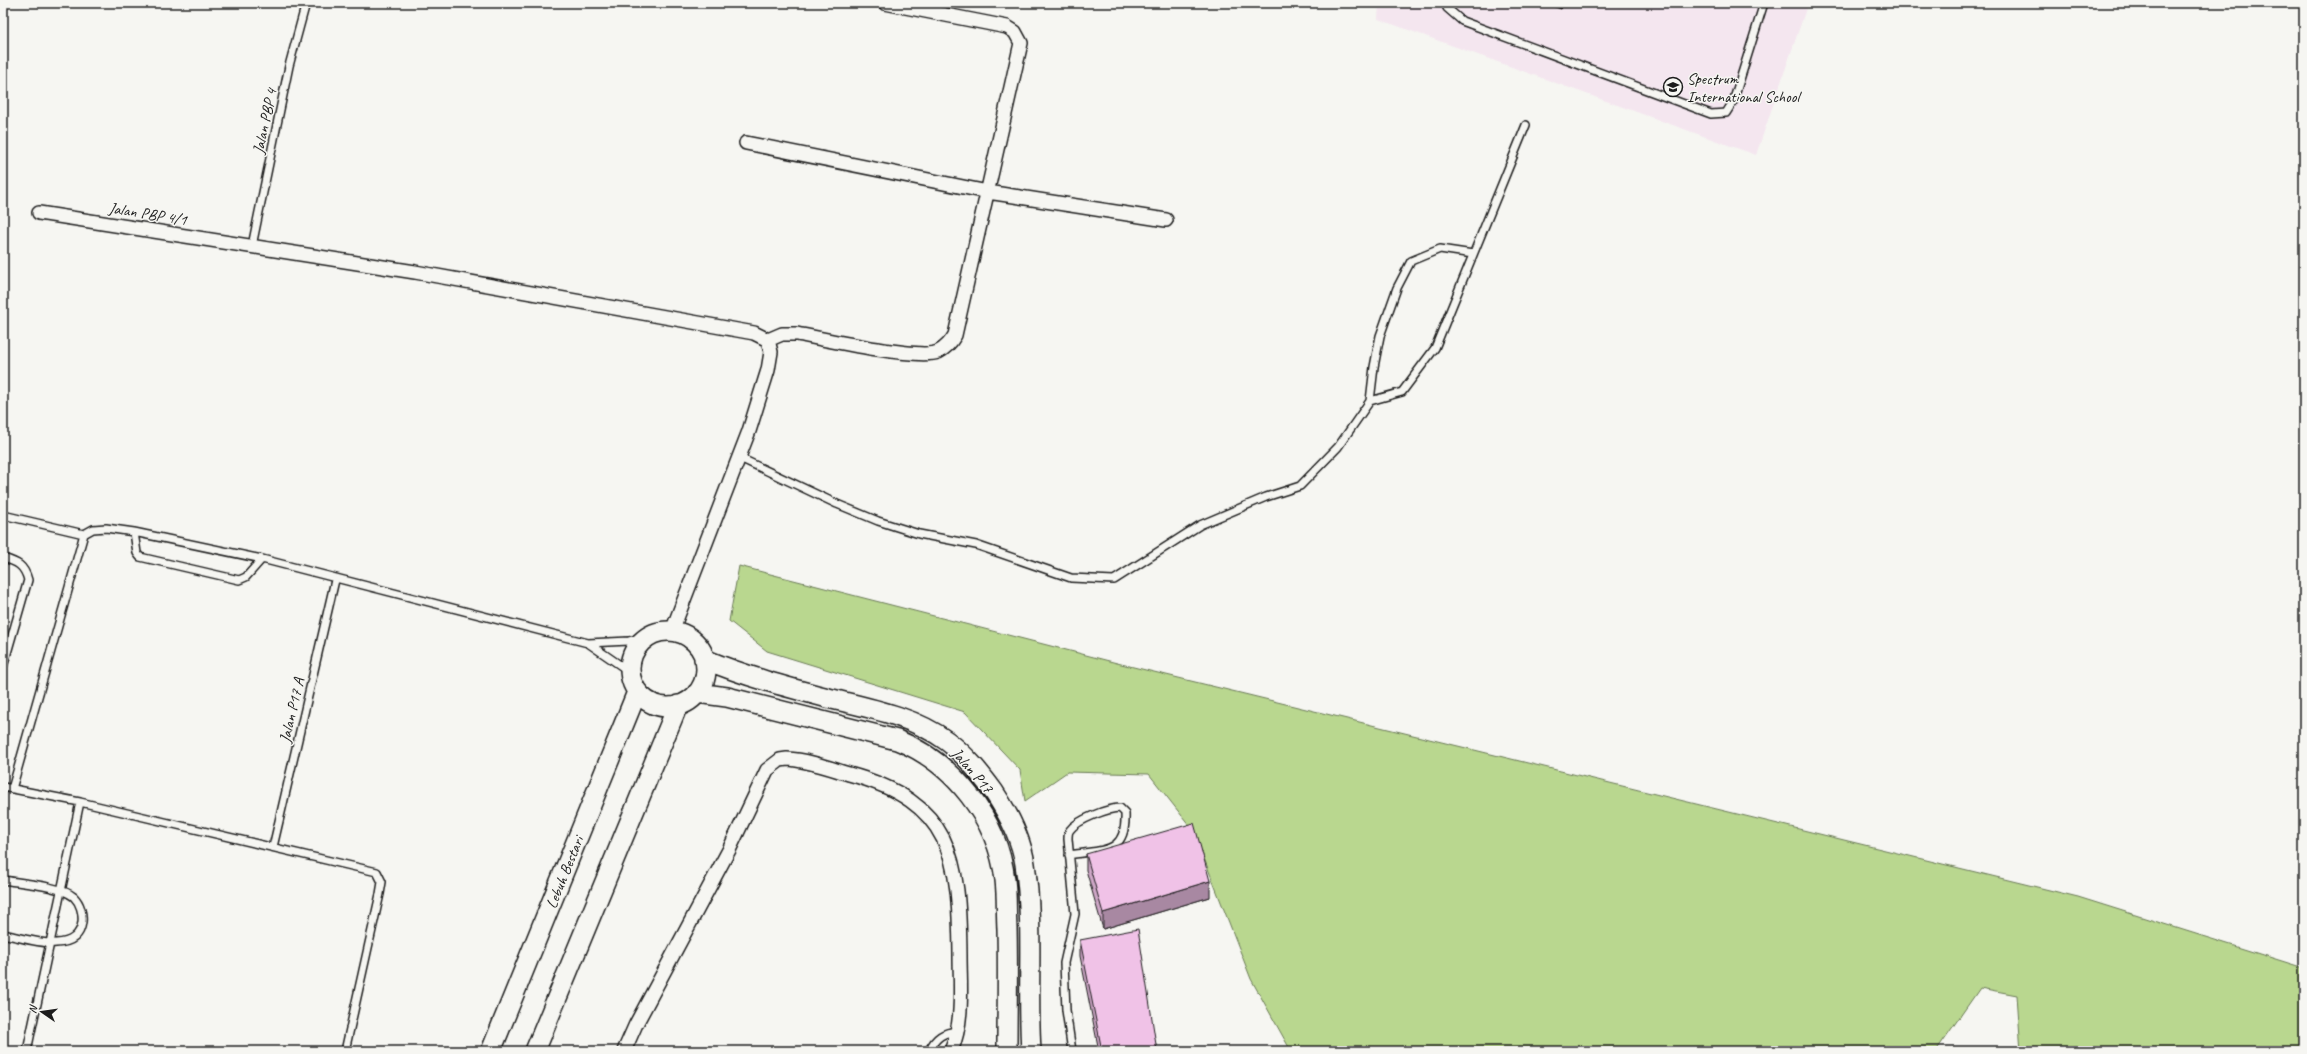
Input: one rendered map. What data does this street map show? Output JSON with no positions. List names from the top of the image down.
{
  "streets": {
    "street": ["Jalan PBP 4/1", "Jalan P17", "Lebuh Bestari"],
    "lane": ["Jalan PBP 4", "Jalan P17 A"]
  },
  "crossings": [
    ["Jalan PBP 4", "Jalan PBP 4/1"],
    ["Jalan P17", "Lebuh Bestari"]
  ],
  "places": {
    "school or university": ["Spectrum International School"]
  },
  "north": "left"
}
